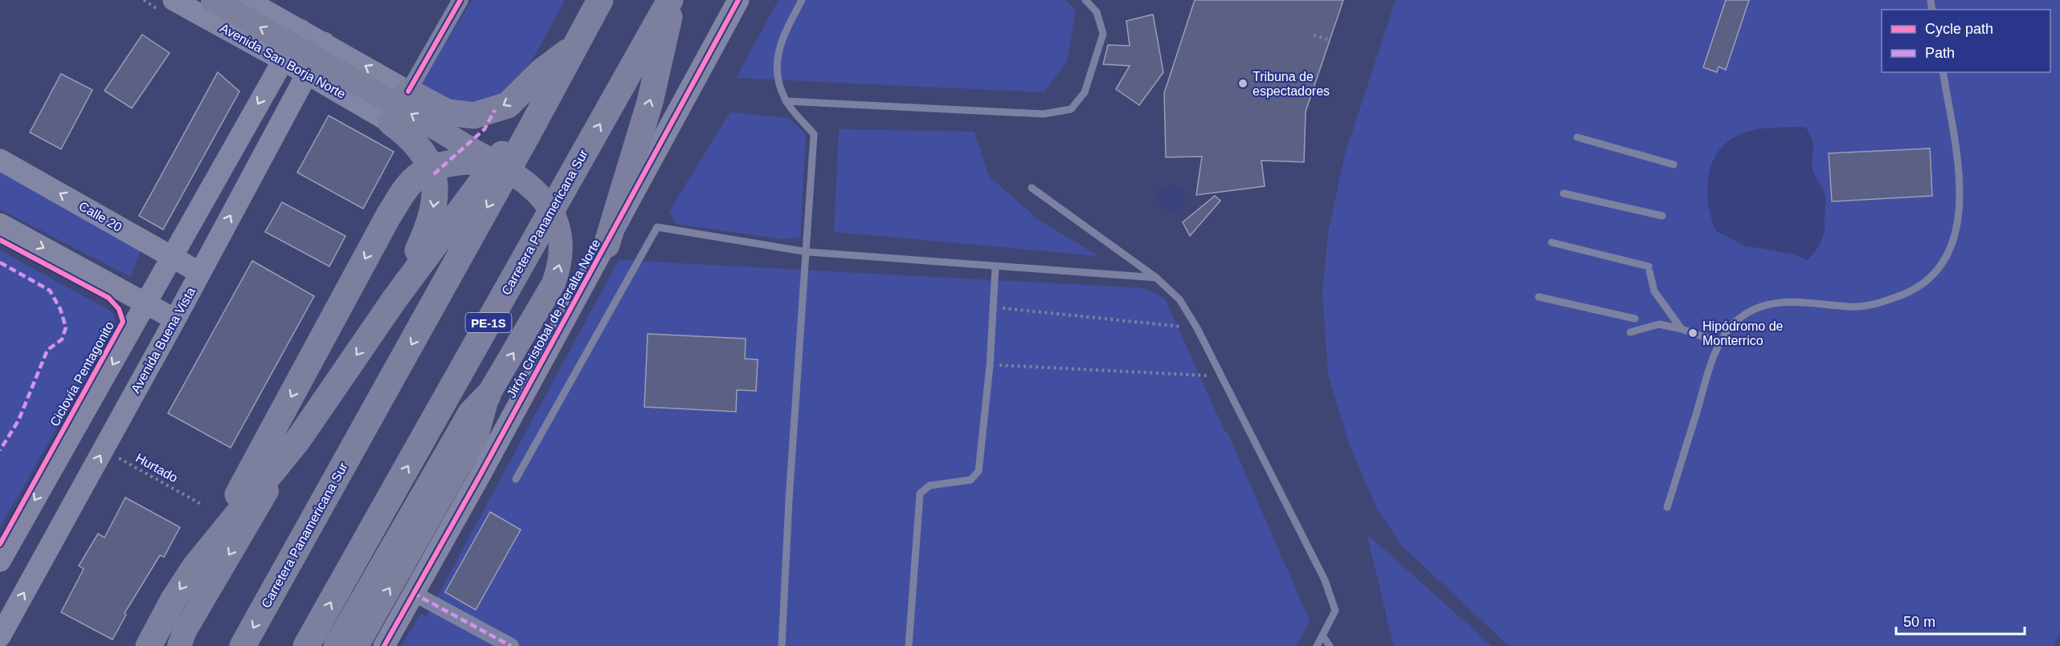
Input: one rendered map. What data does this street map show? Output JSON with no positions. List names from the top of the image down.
{
  "streets": {
    "highway": ["Carretera Panamericana Sur", "PE-1S"],
    "main road": [
      "Avenida San Borja Norte",
      "Calle 20",
      "Jirón Cristobal de Peralta Norte",
      "Avenida Buena Vista"
    ],
    "path": ["Hurtado"],
    "cycle path": ["Ciclovía Pentagonito"]
  },
  "crossings": [
    ["Avenida San Borja Norte", "Avenida Buena Vista"],
    ["Calle 20", "Avenida Buena Vista"],
    ["Avenida Buena Vista", "Hurtado"]
  ],
  "places": ["Tribuna de espectadores", "Hipódromo de Monterrico"],
  "legend": ["Cycle path", "Path"],
  "scale_bar": "50 m"
}
